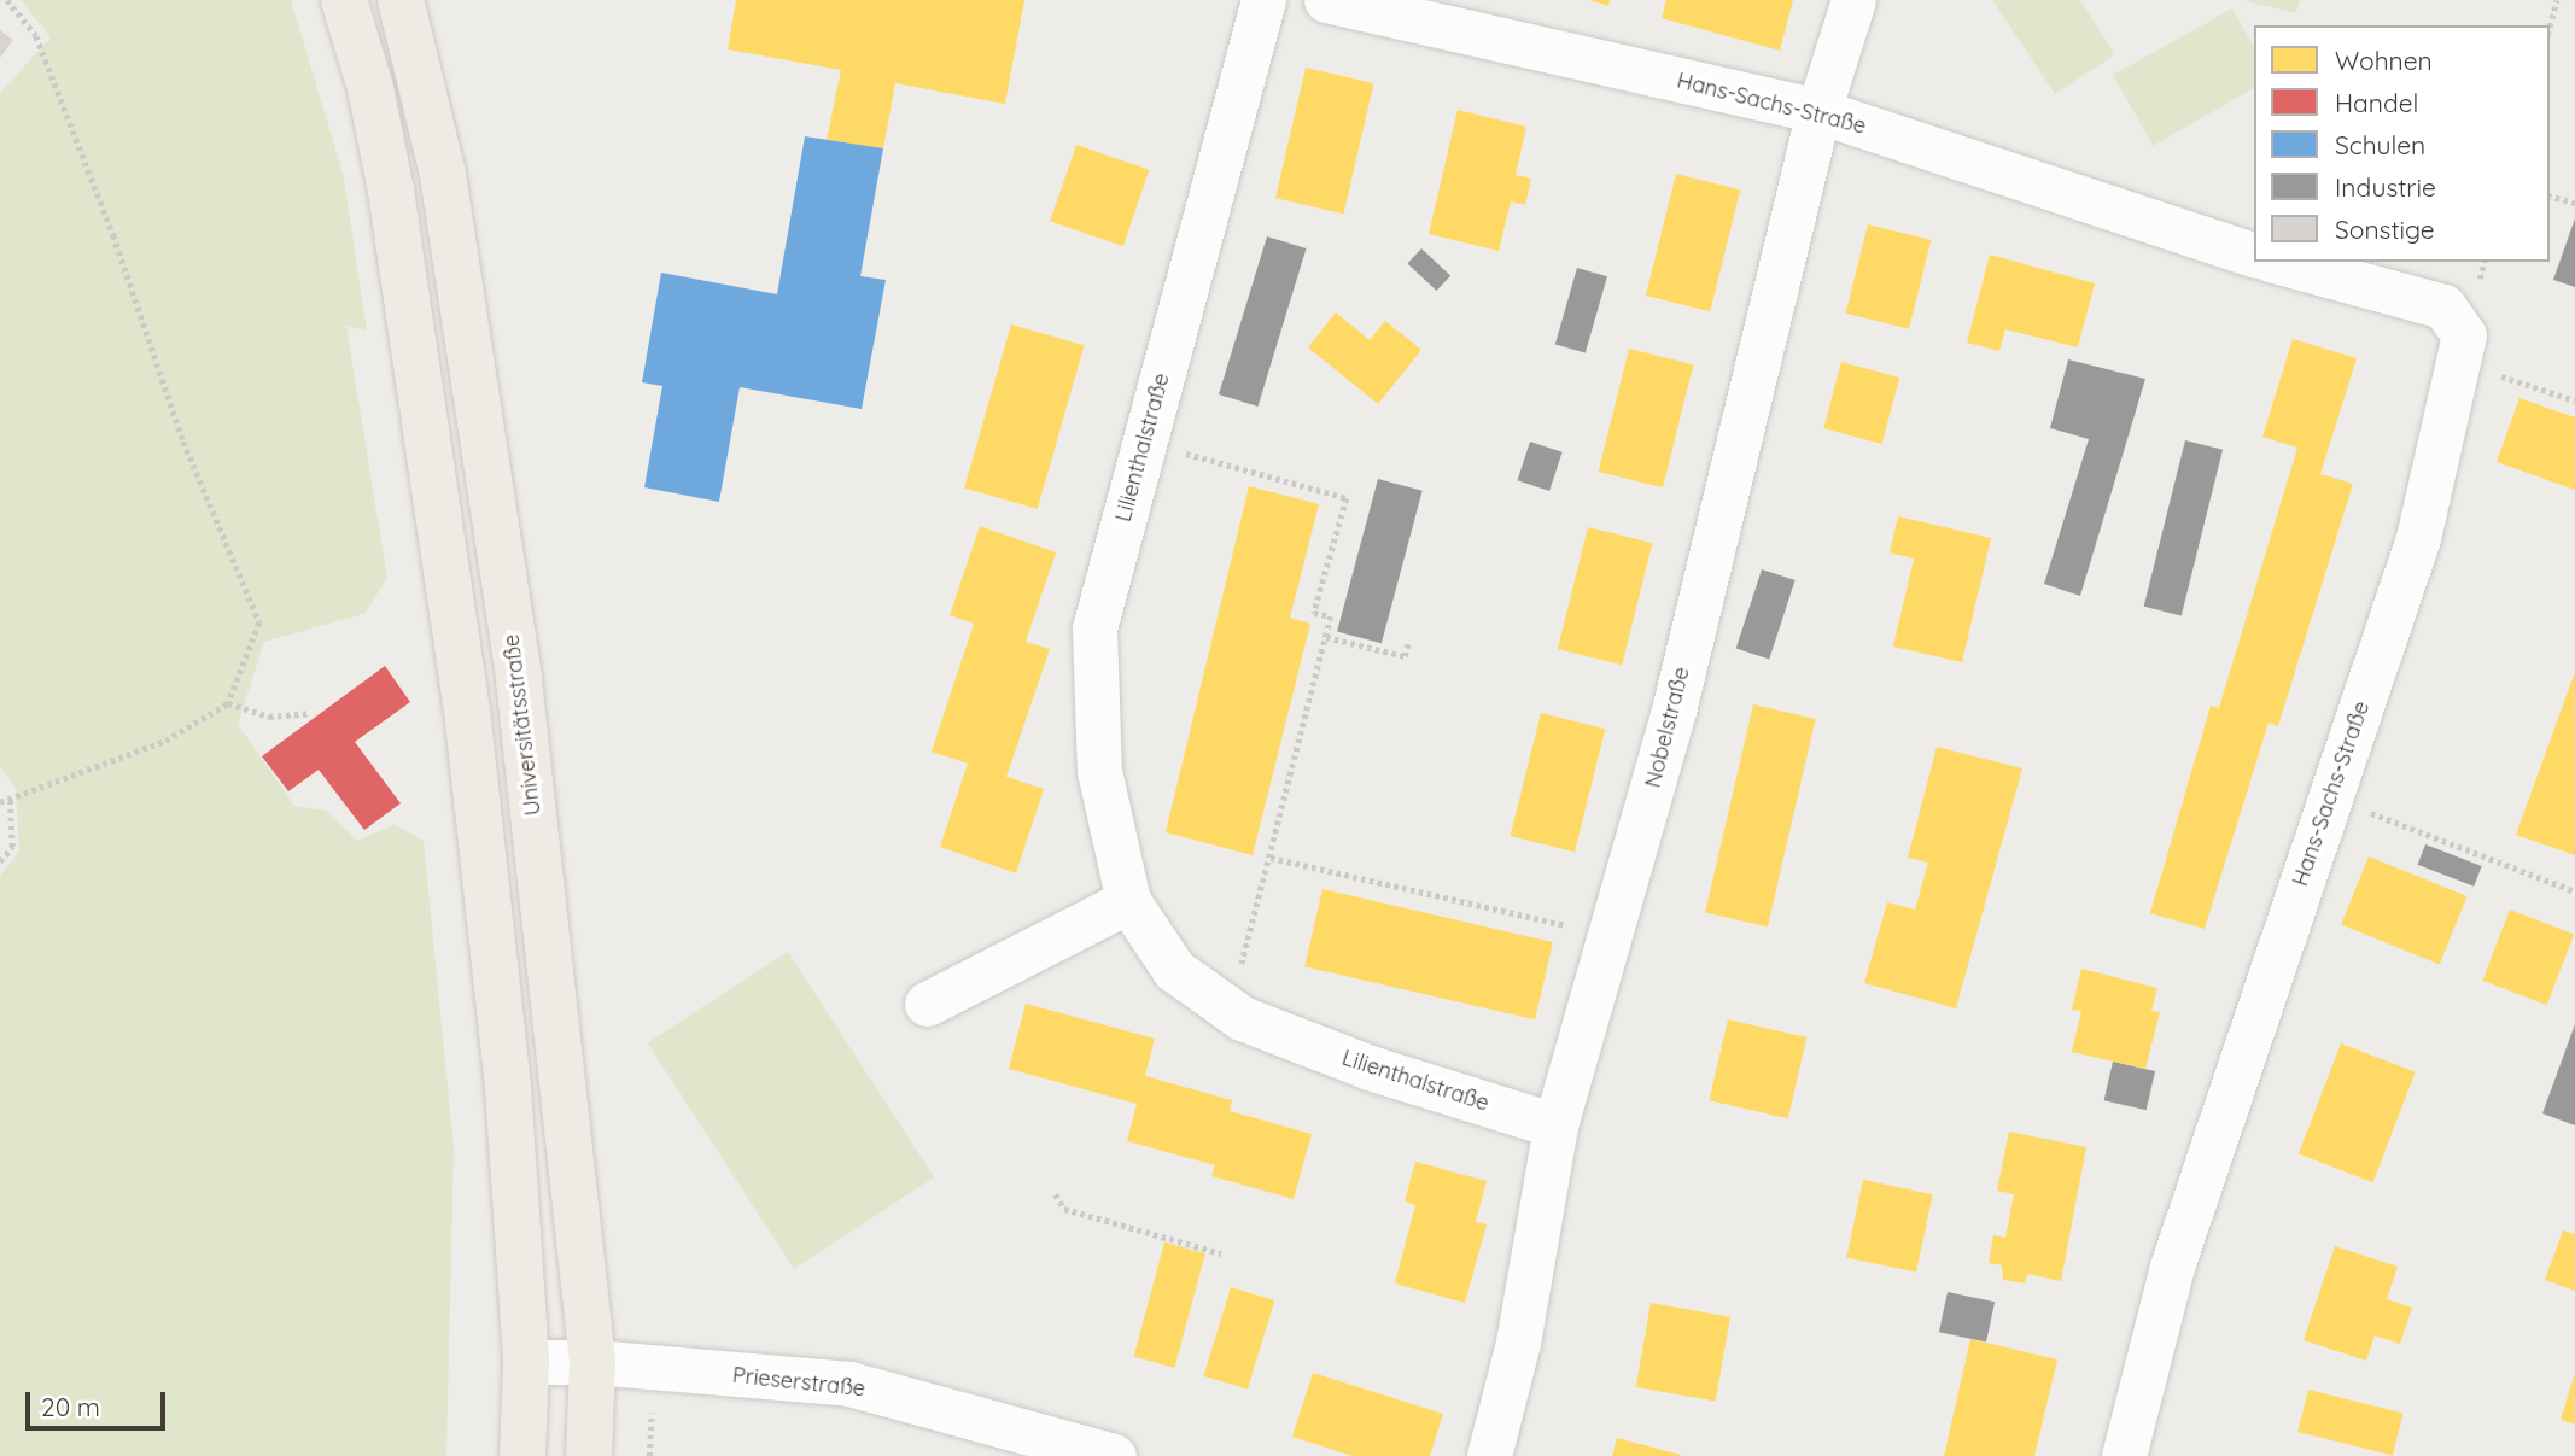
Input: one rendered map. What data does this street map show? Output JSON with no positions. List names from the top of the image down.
{
  "streets": {
    "main road": ["Universitätsstraße"],
    "street": [
      "Hans-Sachs-Straße",
      "Lilienthalstraße",
      "Nobelstraße",
      "Prieserstraße"
    ]
  },
  "crossings": [
    ["Hans-Sachs-Straße", "Nobelstraße"],
    ["Lilienthalstraße", "Nobelstraße"],
    ["Universitätsstraße", "Prieserstraße"]
  ],
  "legend": [
    "Wohnen",
    "Handel",
    "Schulen",
    "Industrie",
    "Sonstige"
  ],
  "scale_bar": "20 m"
}
